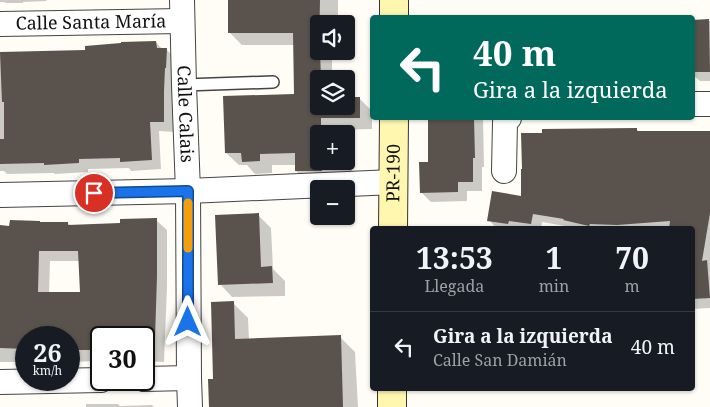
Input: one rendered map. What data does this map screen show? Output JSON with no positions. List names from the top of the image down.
{
  "streets": {
    "street": ["Calle Santa María", "Calle Calais", "PR-190"]
  },
  "crossings": [
    ["Calle Santa María", "Calle Calais"]
  ],
  "page": {
    "map_buttons": ["+", "−"],
    "turn": ["40 m", "Gira a la izquierda"],
    "eta": [
      "13:53",
      "Llegada",
      "1",
      "min",
      "70",
      "m"
    ],
    "list": [
      {
        "name": "Gira a la izquierda",
        "note": "Calle San Damián",
        "value": "40 m"
      }
    ],
    "speed": "26 km/h",
    "limit": "30"
  }
}
